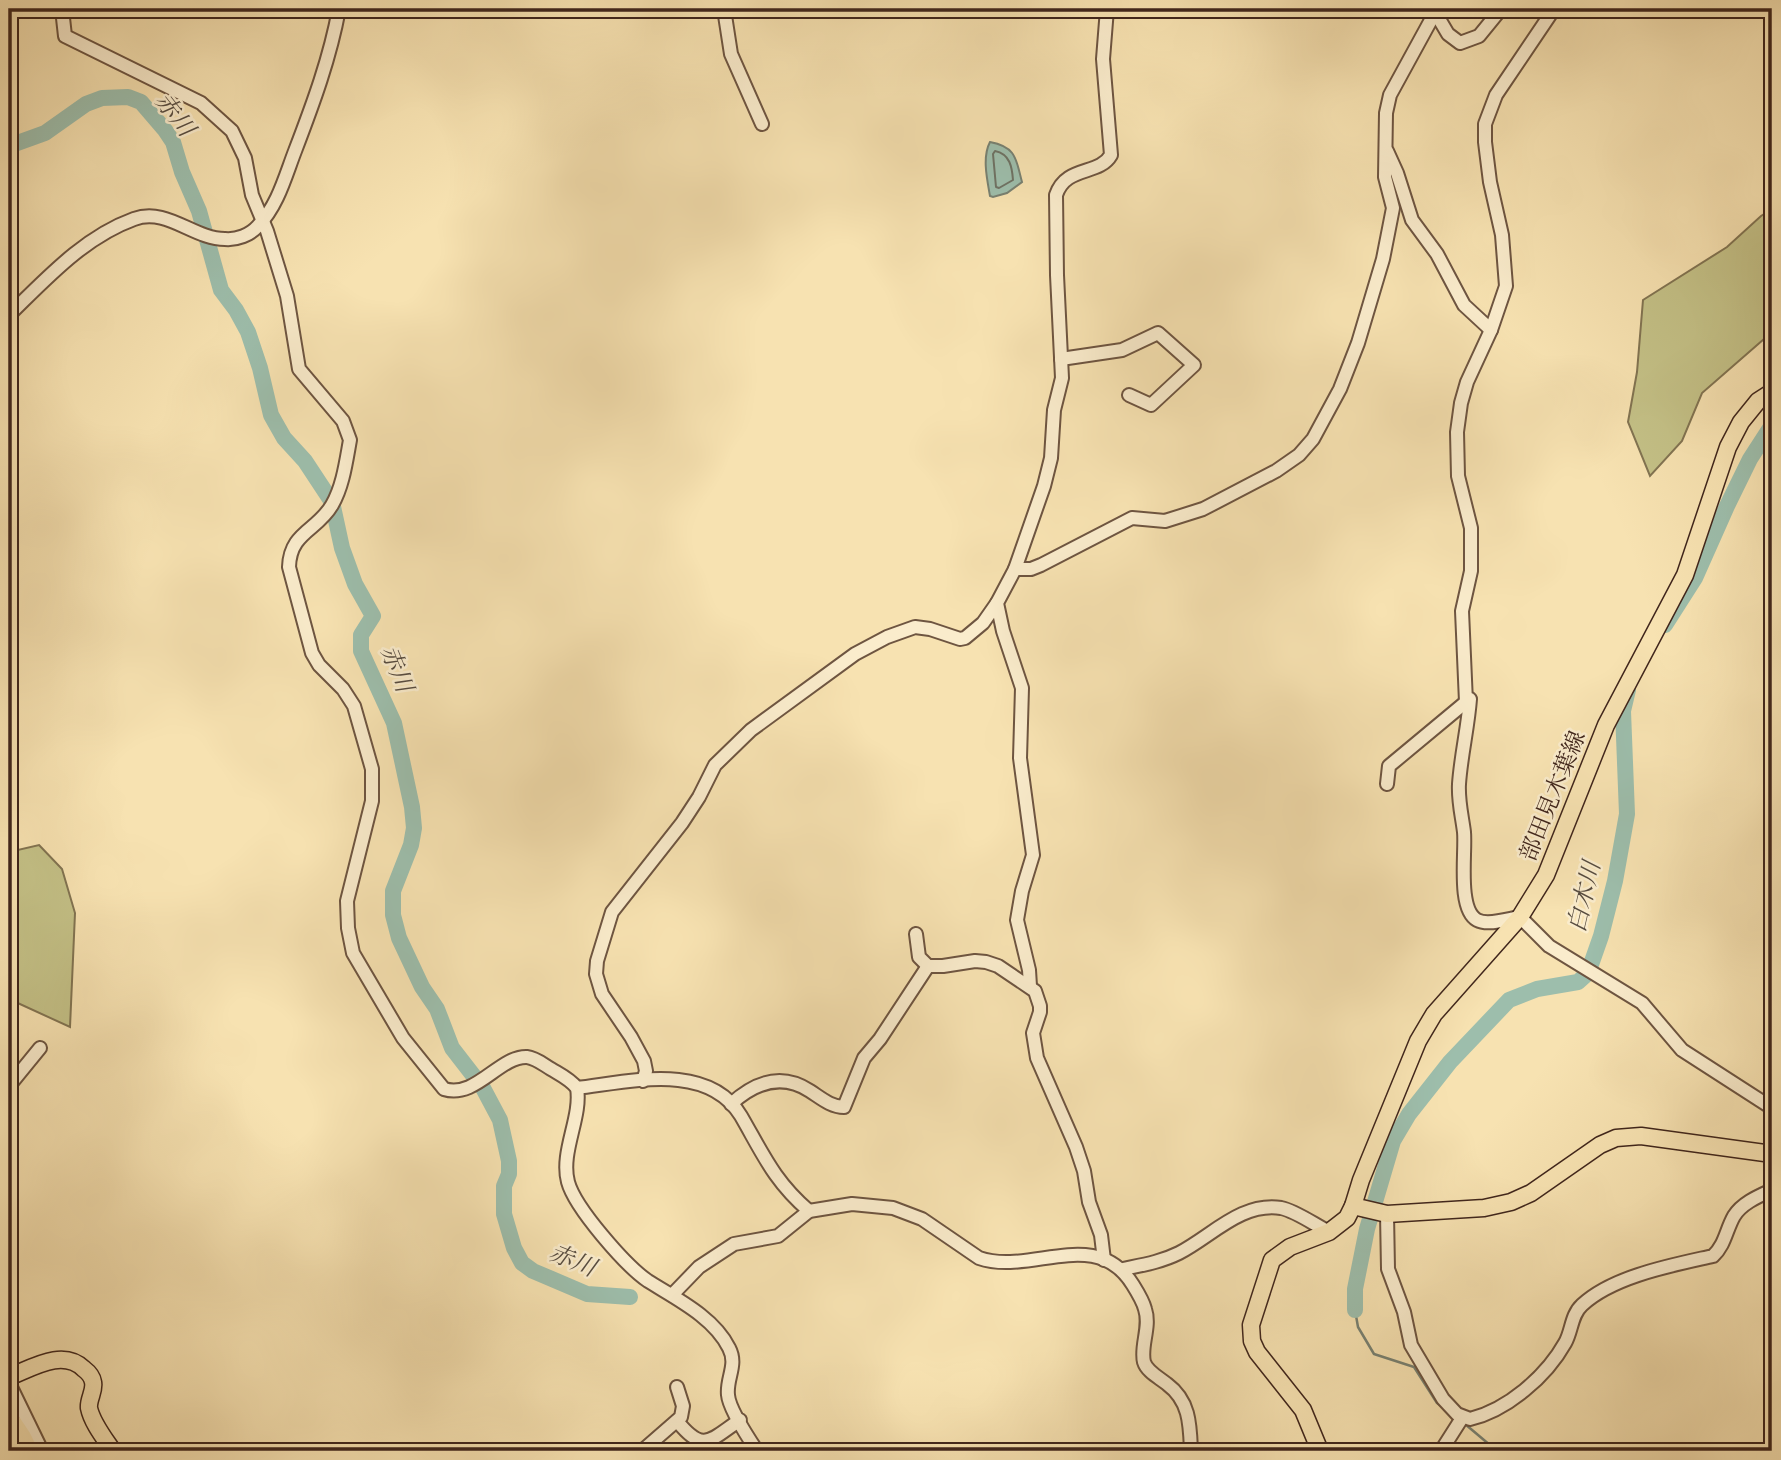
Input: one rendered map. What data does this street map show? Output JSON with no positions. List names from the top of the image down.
{
  "streets": {
    "main road": ["部田見木葉線"]
  },
  "water": ["赤川", "白木川"]
}
